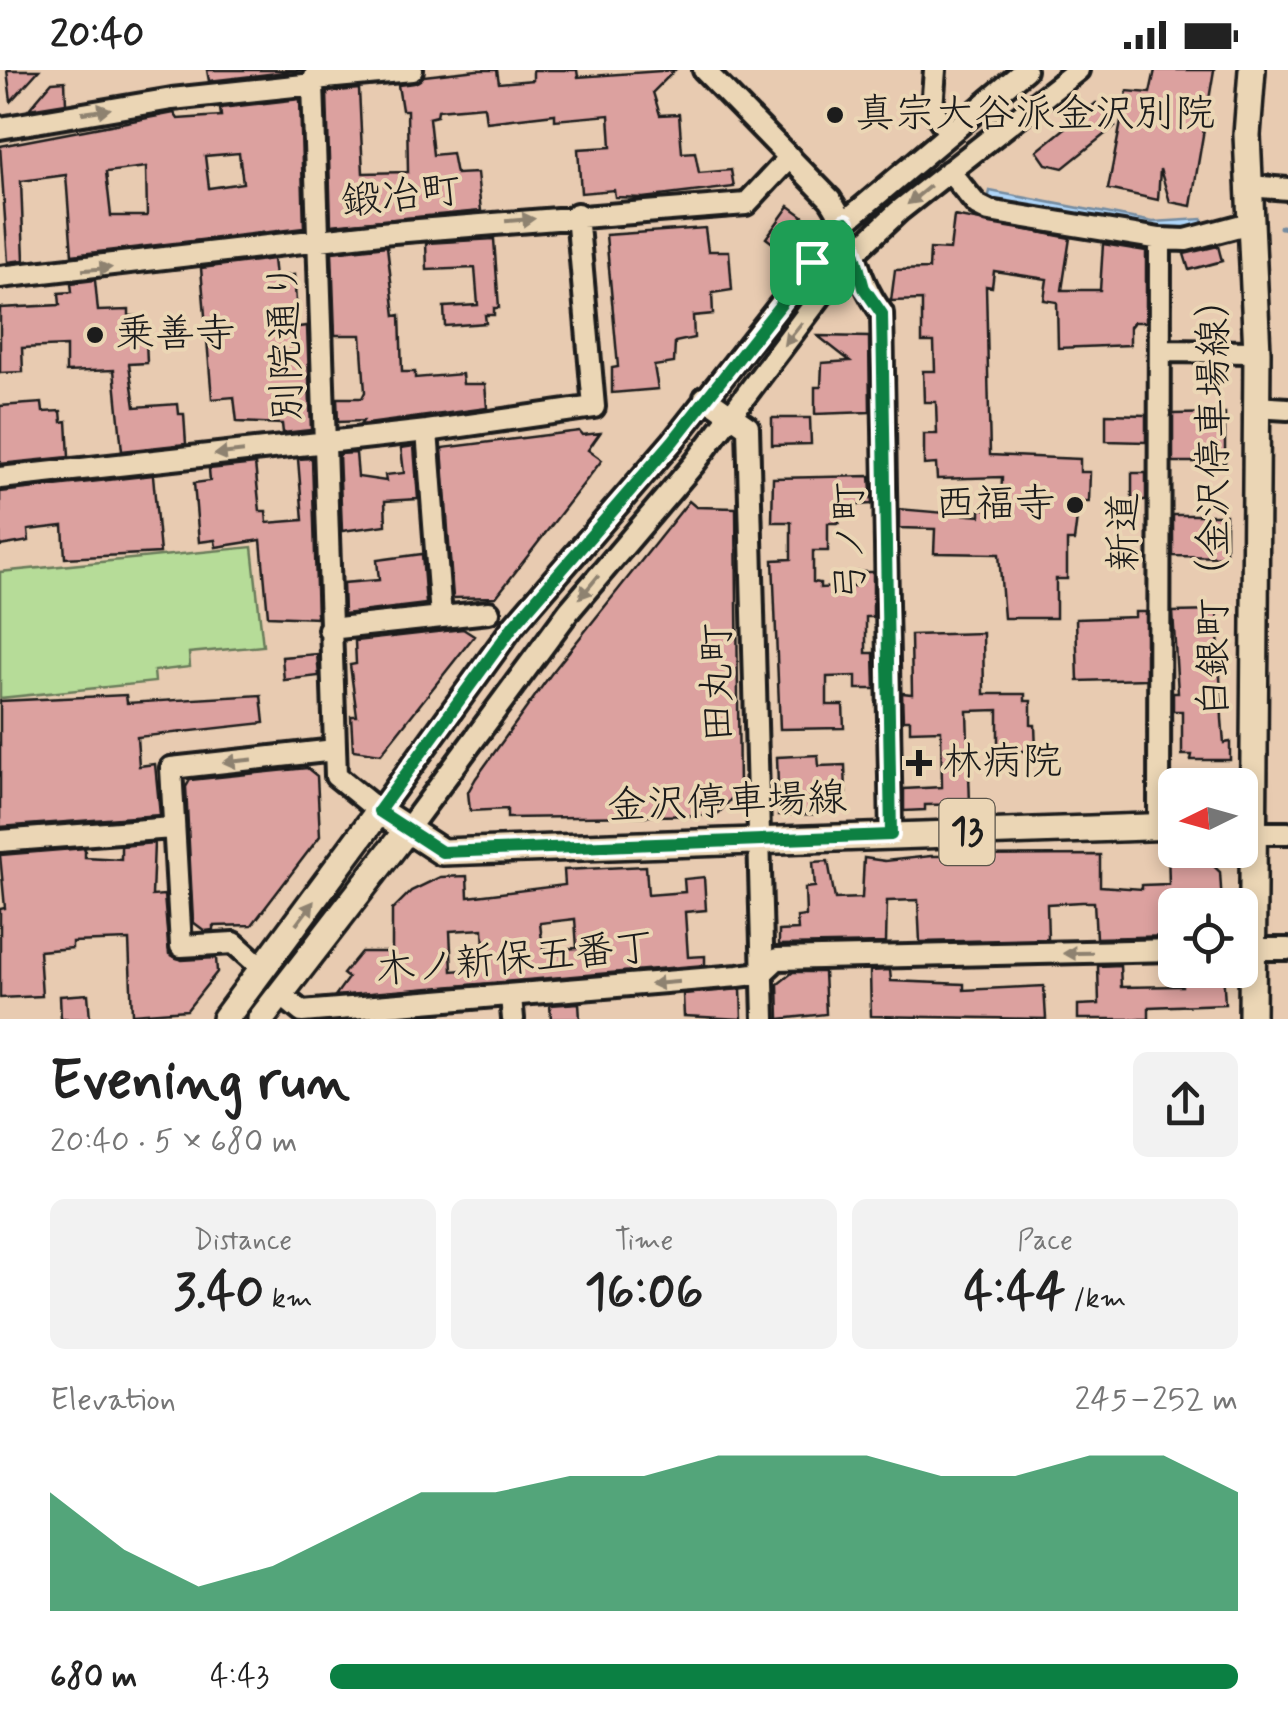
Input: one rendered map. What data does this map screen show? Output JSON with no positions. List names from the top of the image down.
{
  "streets": {
    "main road": ["白銀町（金沢停車場線）", "金沢停車場線", "13"],
    "street": [
      "鍛冶町",
      "別院通り",
      "新道",
      "弓ノ町",
      "田丸町",
      "木ノ新保五番丁"
    ]
  },
  "crossings": [
    ["鍛冶町", "別院通り"],
    ["別院通り", "金沢停車場線"],
    ["弓ノ町", "金沢停車場線"],
    ["田丸町", "金沢停車場線"],
    ["田丸町", "木ノ新保五番丁"]
  ],
  "one_way": ["木ノ新保五番丁"],
  "places": {
    "other": ["真宗大谷派金沢別院", "乗善寺", "西福寺"],
    "health": ["林病院"]
  },
  "north": "left",
  "page": {
    "status": "20:40",
    "heading": ["Evening run", "20:40 · 5 × 680 m"],
    "stats": [
      ["Distance", "3.40 km"],
      ["Time", "16:06"],
      ["Pace", "4:44 /km"]
    ],
    "chart": ["Elevation", "245–252 m"],
    "list": [
      {
        "name": "680 m",
        "note": "4:43"
      }
    ]
  }
}
